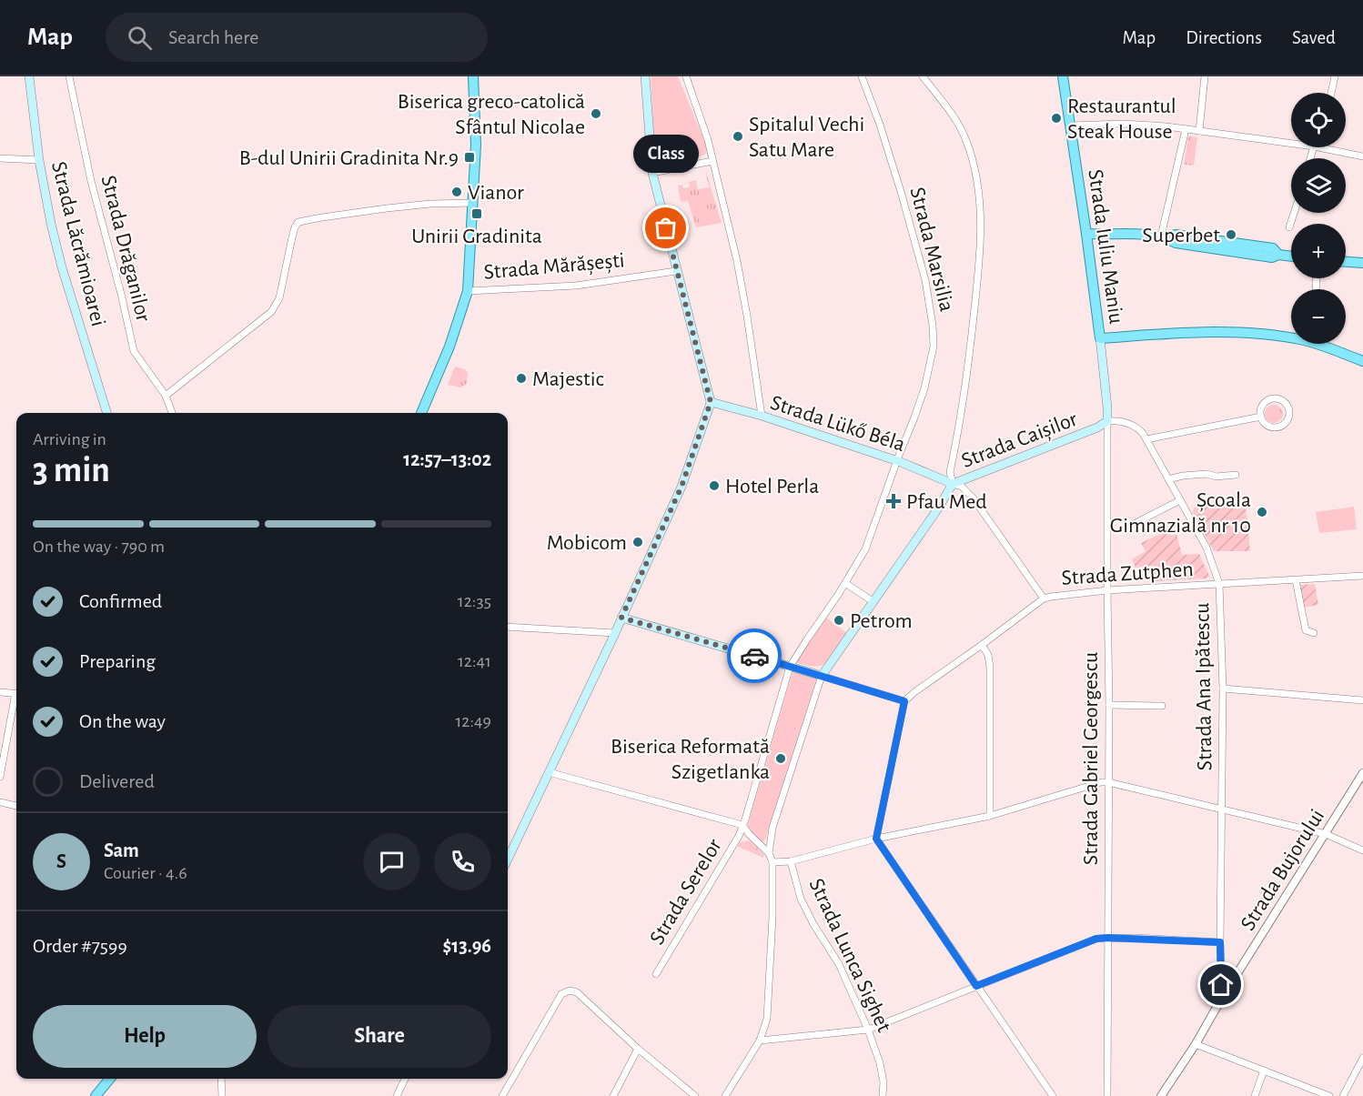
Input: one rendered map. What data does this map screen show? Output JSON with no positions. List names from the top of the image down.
{
  "streets": {
    "main road": [
      "Strada Lăcrămioarei",
      "Strada Iuliu Maniu",
      "Strada Lükő Béla",
      "Strada Caișilor"
    ],
    "street": [
      "Strada Drăganilor",
      "Strada Marsilia",
      "Strada Mărășești",
      "Strada Zutphen",
      "Strada Ana Ipătescu",
      "Strada Gabriel Georgescu",
      "Strada Bujorului",
      "Strada Serelor",
      "Strada Lunca Sighet"
    ]
  },
  "crossings": [
    ["Strada Iuliu Maniu", "Strada Caișilor"],
    ["Strada Iuliu Maniu", "Strada Ana Ipătescu"],
    ["Strada Iuliu Maniu", "Strada Gabriel Georgescu"],
    ["Strada Marsilia", "Strada Lükő Béla"],
    ["Strada Marsilia", "Strada Serelor"],
    ["Strada Lükő Béla", "Strada Caișilor"],
    ["Strada Caișilor", "Strada Ana Ipătescu"],
    ["Strada Caișilor", "Strada Gabriel Georgescu"],
    ["Strada Zutphen", "Strada Ana Ipătescu"],
    ["Strada Zutphen", "Strada Gabriel Georgescu"],
    ["Strada Ana Ipătescu", "Strada Gabriel Georgescu"],
    ["Strada Ana Ipătescu", "Strada Bujorului"]
  ],
  "places": {
    "other": [
      "Biserica greco-catolică Sfântul Nicolae",
      "Restaurantul Steak House",
      "Spitalul Vechi Satu Mare",
      "Vianor",
      "Class",
      "Superbet",
      "Majestic",
      "Hotel Perla",
      "Școala Gimnazială nr 10",
      "Mobicom",
      "Petrom",
      "Biserica Reformată Szigetlanka"
    ],
    "transit": ["B-dul Unirii Gradinita Nr.9", "Unirii Gradinita"],
    "health": ["Pfau Med"]
  },
  "page": {
    "header": "Map",
    "search": "Search here",
    "nav": ["Map", "Directions", "Saved"],
    "map_buttons": ["+", "−"],
    "bubble": "Class",
    "heading": ["3 min", "Arriving in", "12:57–13:02"],
    "panel": [
      "Sam",
      "Courier · 4.6",
      "Order #7599",
      "$13.96"
    ],
    "bar": "On the way · 790 m",
    "list": [
      ["Confirmed", "12:35"],
      ["Preparing", "12:41"],
      ["On the way", "12:49"],
      "Delivered"
    ],
    "round": "S",
    "buttons": ["Help", "Share"]
  }
}
